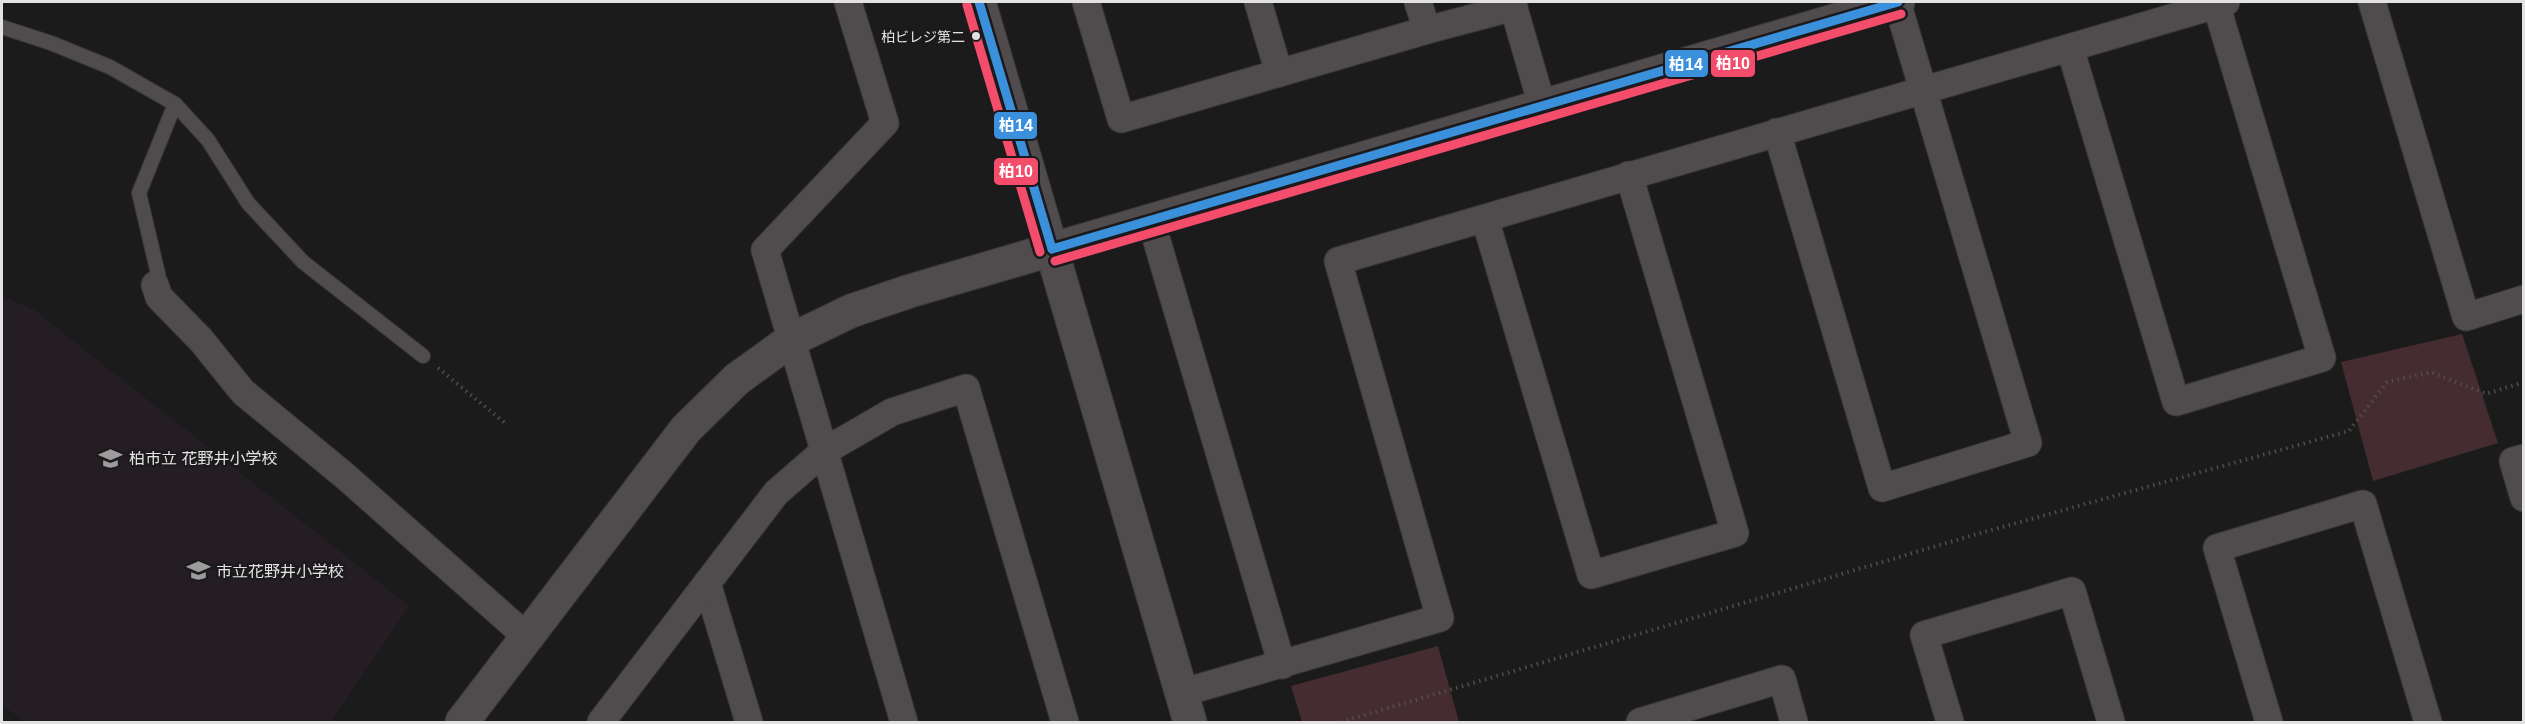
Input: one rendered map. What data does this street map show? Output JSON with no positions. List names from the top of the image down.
{
  "places": {
    "other": ["柏ビレジ第二"],
    "school or university": ["柏市立 花野井小学校", "市立花野井小学校"]
  },
  "lines": ["transit line 柏14", "transit line 柏10"]
}
